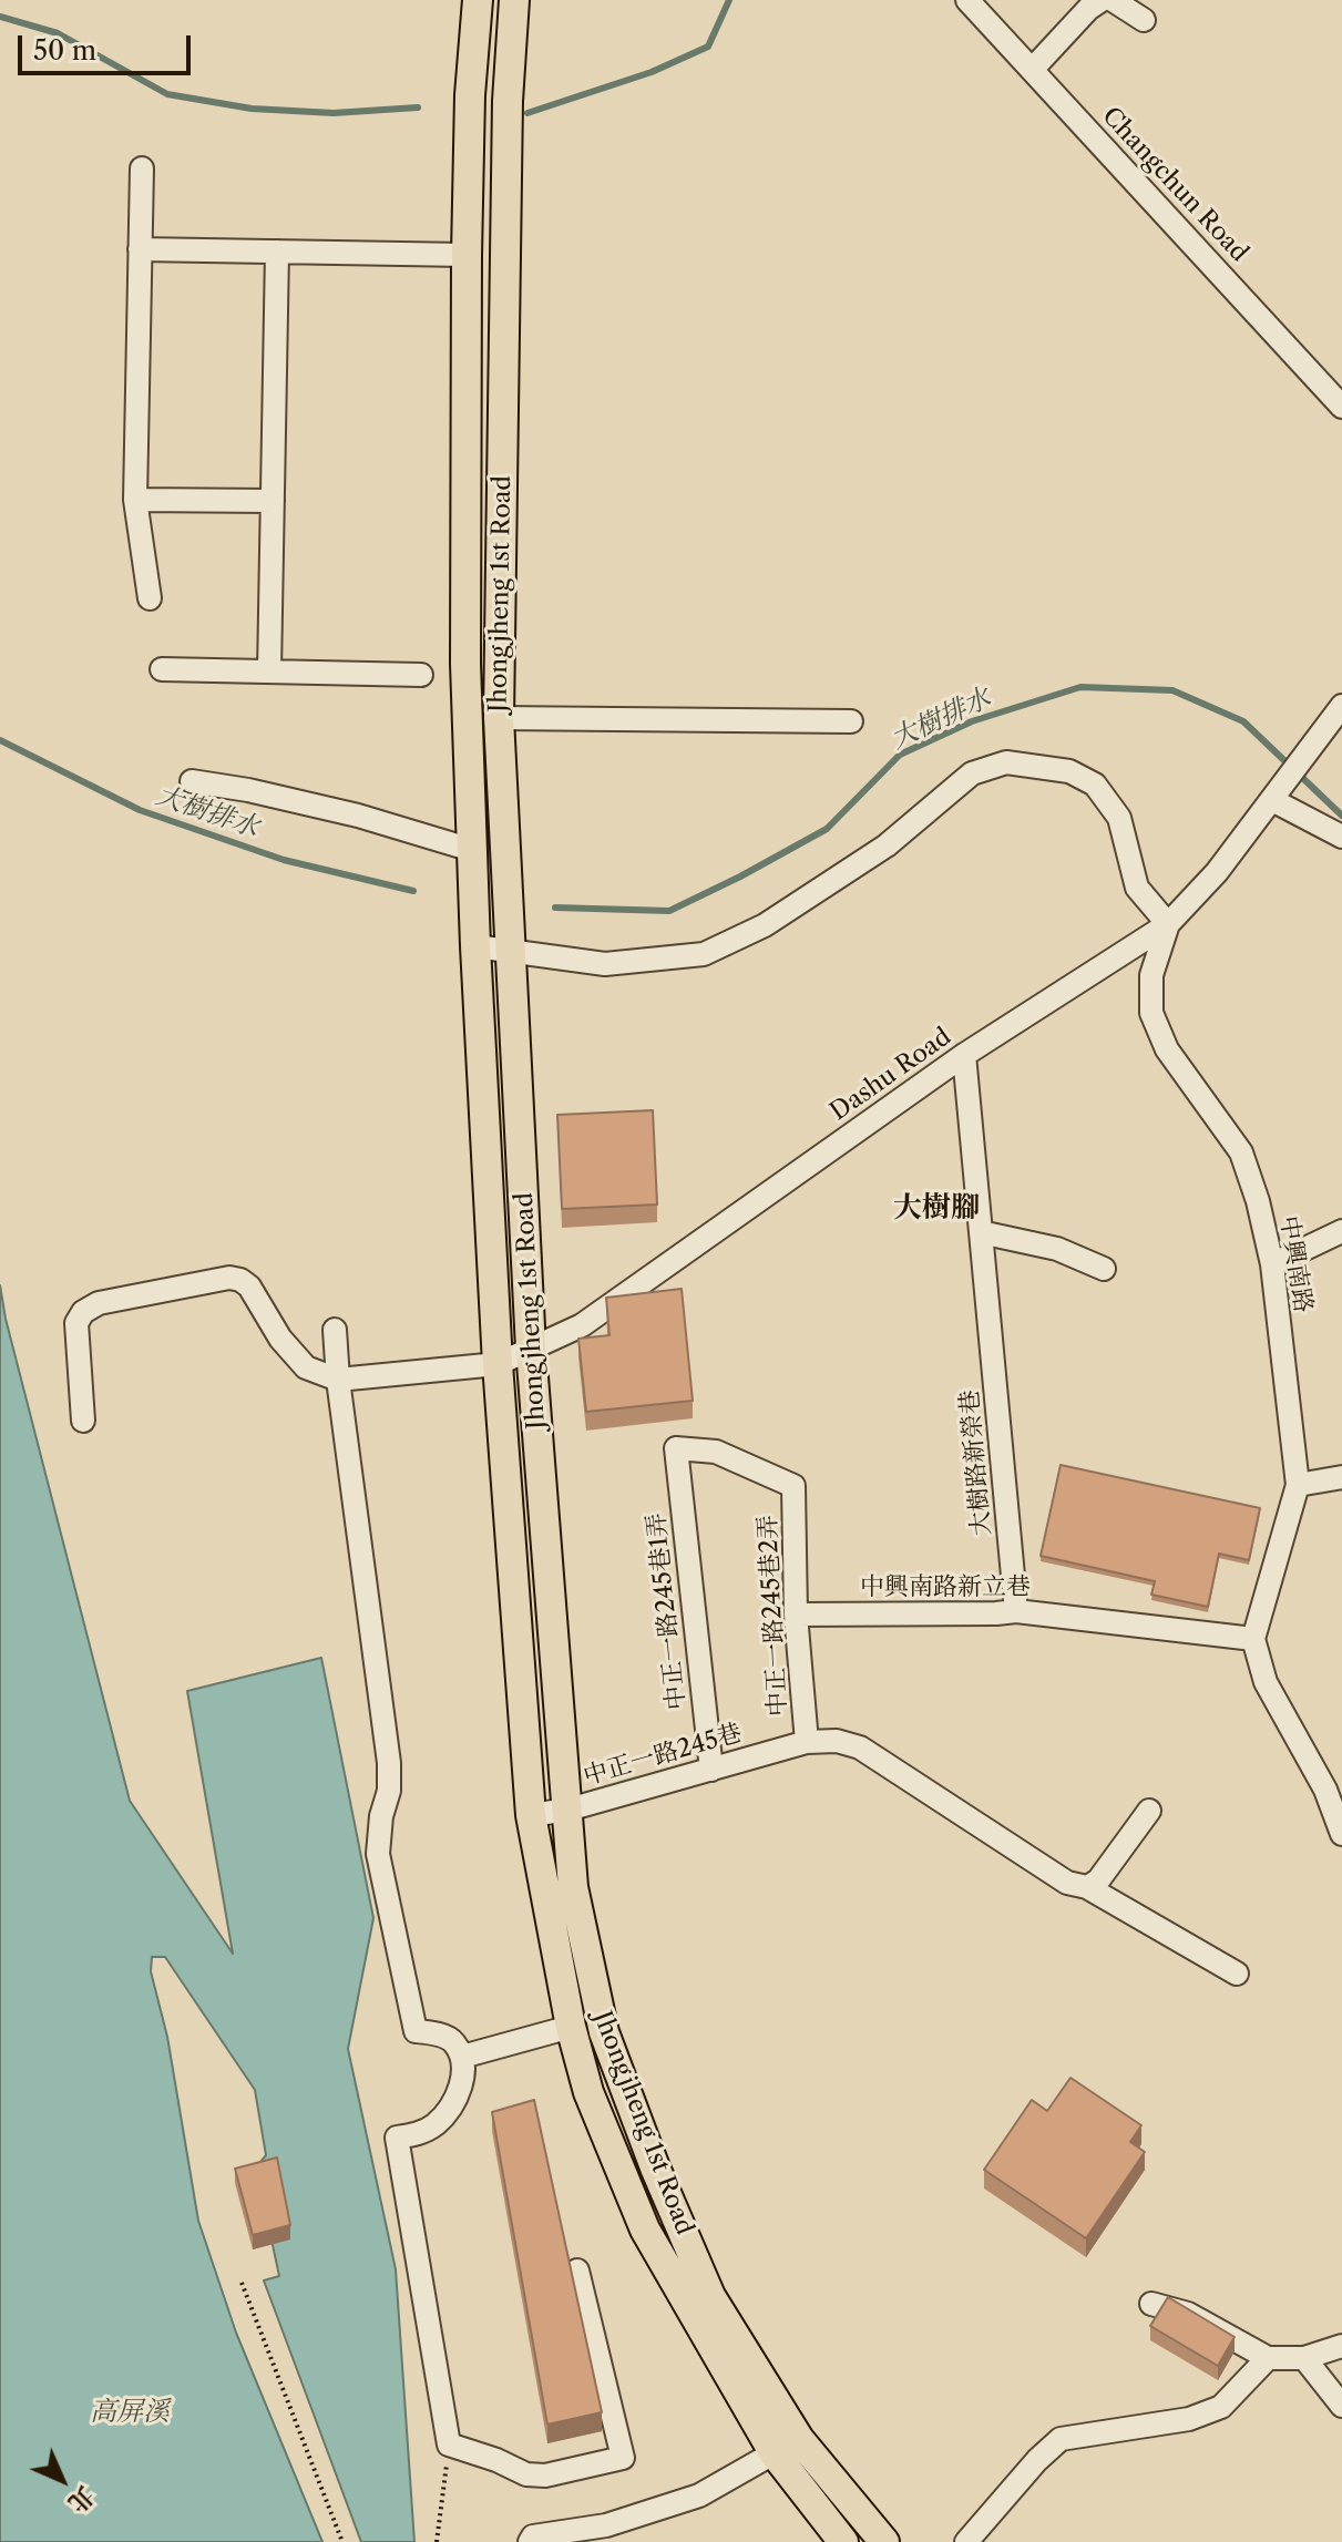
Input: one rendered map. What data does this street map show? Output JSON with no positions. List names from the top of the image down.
{
  "streets": {
    "main road": ["Jhongjheng 1st Road"],
    "street": [
      "Changchun Road",
      "Dashu Road",
      "中興南路",
      "大樹路新榮巷",
      "中興南路新立巷",
      "中正一路245巷1弄",
      "中正一路245巷2弄",
      "中正一路245巷"
    ]
  },
  "crossings": [
    ["Jhongjheng 1st Road", "Dashu Road"],
    ["Jhongjheng 1st Road", "中正一路245巷"],
    ["Dashu Road", "中興南路"],
    ["Dashu Road", "大樹路新榮巷"],
    ["中興南路", "中興南路新立巷"],
    ["大樹路新榮巷", "中興南路新立巷"],
    ["中興南路新立巷", "中正一路245巷2弄"],
    ["中正一路245巷1弄", "中正一路245巷2弄"],
    ["中正一路245巷1弄", "中正一路245巷"],
    ["中正一路245巷2弄", "中正一路245巷"]
  ],
  "districts": ["大樹腳"],
  "water": ["大樹排水", "高屏溪"],
  "scale_bar": "50 m",
  "north": "bottom right"
}
